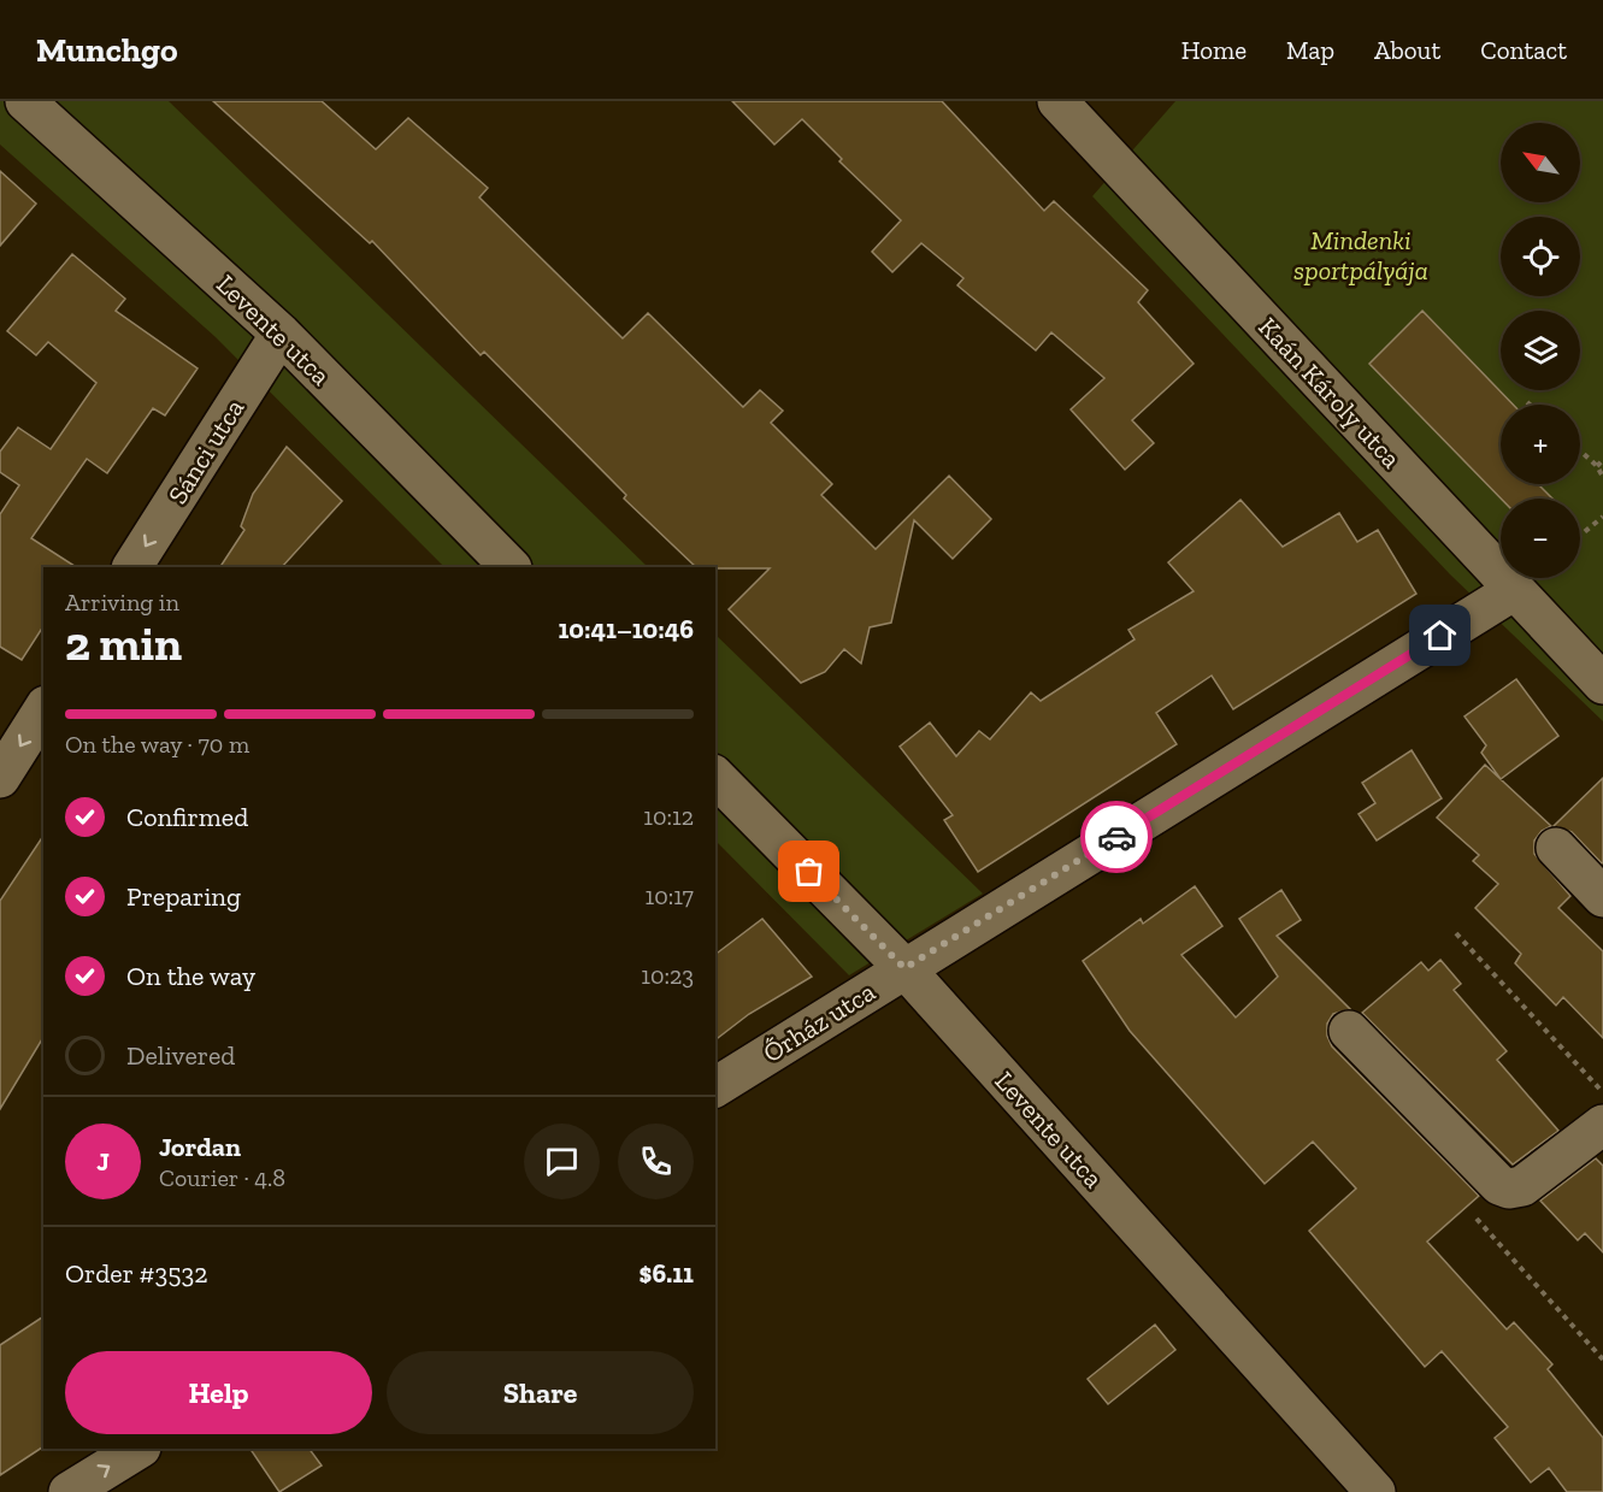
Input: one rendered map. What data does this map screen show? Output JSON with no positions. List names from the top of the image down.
{
  "streets": {
    "street": [
      "Levente utca",
      "Kaán Károly utca",
      "Sánci utca",
      "Őrház utca"
    ]
  },
  "crossings": [
    ["Levente utca", "Sánci utca"],
    ["Levente utca", "Őrház utca"],
    ["Kaán Károly utca", "Őrház utca"]
  ],
  "one_way": ["Sánci utca"],
  "parks": ["Mindenki sportpályája"],
  "north": "top left",
  "page": {
    "header": "Munchgo",
    "nav": [
      "Home",
      "Map",
      "About",
      "Contact"
    ],
    "map_buttons": ["+", "−"],
    "heading": ["2 min", "Arriving in", "10:41–10:46"],
    "panel": [
      "Jordan",
      "Courier · 4.8",
      "Order #3532",
      "$6.11"
    ],
    "bar": "On the way · 70 m",
    "list": [
      ["Confirmed", "10:12"],
      ["Preparing", "10:17"],
      ["On the way", "10:23"],
      "Delivered"
    ],
    "round": "J",
    "buttons": ["Help", "Share"]
  }
}
